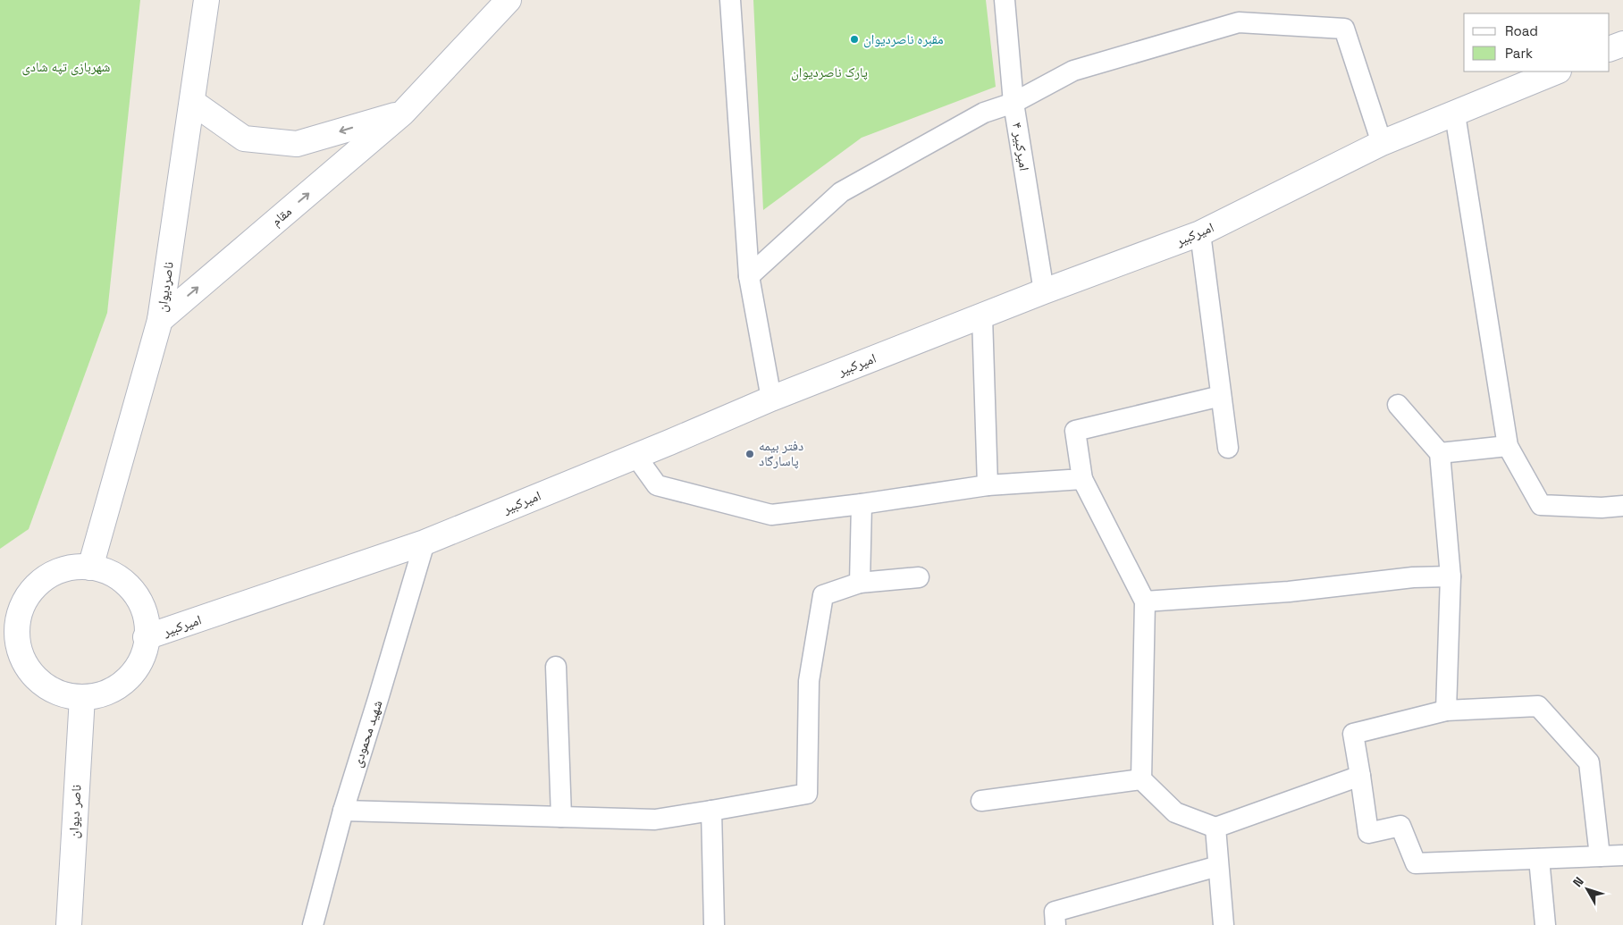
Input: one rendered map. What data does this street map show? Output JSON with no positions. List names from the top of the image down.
{
  "streets": {
    "street": [
      "امیرکبیر ۴",
      "مقام",
      "امیرکبیر",
      "ناصردیوان",
      "شهید محمودی",
      "ناصر دیوان"
    ]
  },
  "crossings": [
    ["امیرکبیر ۴", "امیرکبیر"],
    ["مقام", "ناصردیوان"],
    ["امیرکبیر", "ناصردیوان"],
    ["امیرکبیر", "شهید محمودی"],
    ["امیرکبیر", "ناصر دیوان"],
    ["ناصردیوان", "ناصر دیوان"]
  ],
  "one_way": ["مقام"],
  "parks": ["شهربازی تپه شادی", "پارک ناصردیوان"],
  "places": ["مقبره ناصردیوان", "دفتر بیمه پاسارگاد"],
  "legend": ["Road", "Park"],
  "north": "top left"
}
